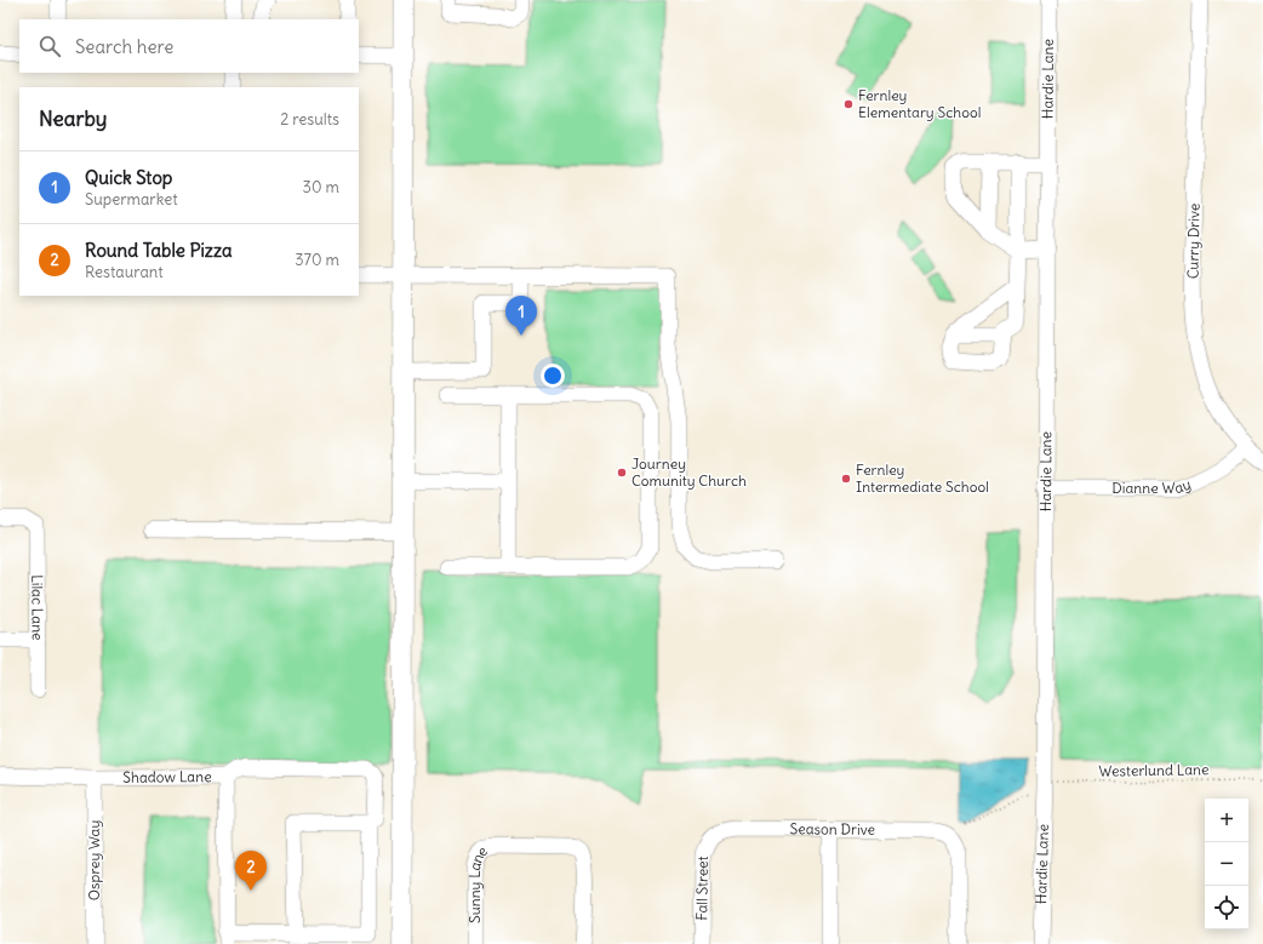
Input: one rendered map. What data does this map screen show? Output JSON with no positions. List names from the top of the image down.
{
  "streets": {
    "street": [
      "Hardie Lane",
      "Curry Drive",
      "Dianne Way",
      "Lilac Lane",
      "Shadow Lane",
      "Season Drive",
      "Osprey Way",
      "Sunny Lane",
      "Fall Street"
    ],
    "path": ["Westerlund Lane"]
  },
  "crossings": [
    ["Hardie Lane", "Dianne Way"],
    ["Hardie Lane", "Westerlund Lane"],
    ["Curry Drive", "Dianne Way"],
    ["Shadow Lane", "Osprey Way"],
    ["Season Drive", "Fall Street"]
  ],
  "places": ["Fernley Elementary School", "Journey Comunity Church", "Fernley Intermediate School"],
  "page": {
    "search": "Search here",
    "heading": ["Nearby", "2 results"],
    "list": [
      {
        "mark": "1",
        "name": "Quick Stop",
        "note": "Supermarket",
        "value": "30 m"
      },
      {
        "mark": "2",
        "name": "Round Table Pizza",
        "note": "Restaurant",
        "value": "370 m"
      }
    ],
    "pins": ["1", "2"],
    "map_buttons": ["+", "−"]
  }
}
